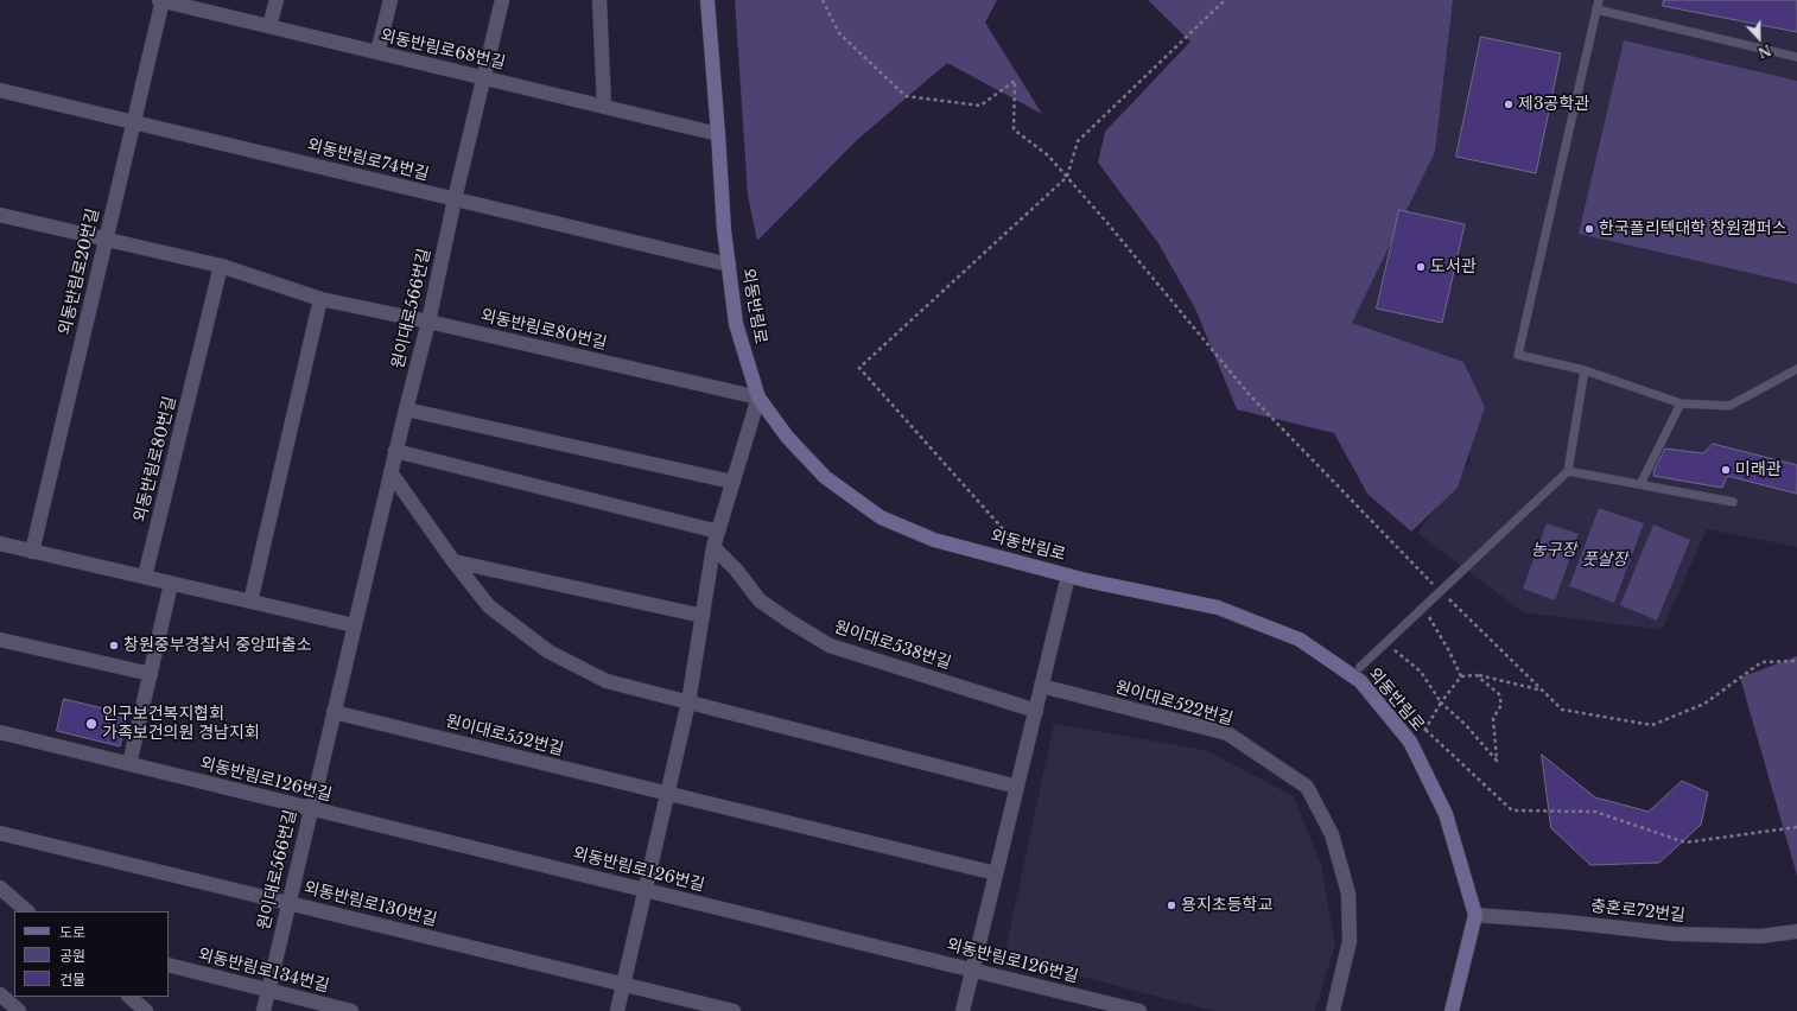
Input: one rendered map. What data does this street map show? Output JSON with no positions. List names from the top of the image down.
{
  "streets": {
    "main road": ["외동반림로"],
    "street": [
      "외동반림로68번길",
      "외동반림로74번길",
      "외동반림로20번길",
      "원이대로566번길",
      "외동반림로80번길",
      "원이대로538번길",
      "원이대로522번길",
      "원이대로552번길",
      "외동반림로126번길",
      "외동반림로130번길",
      "충혼로72번길",
      "외동반림로134번길"
    ]
  },
  "crossings": [
    ["외동반림로68번길", "외동반림로20번길"],
    ["외동반림로68번길", "외동반림로"],
    ["외동반림로68번길", "원이대로566번길"],
    ["외동반림로74번길", "외동반림로20번길"],
    ["외동반림로74번길", "외동반림로"],
    ["외동반림로74번길", "원이대로566번길"],
    ["외동반림로20번길", "외동반림로80번길"],
    ["외동반림로", "외동반림로80번길"],
    ["외동반림로", "충혼로72번길"],
    ["원이대로566번길", "외동반림로80번길"],
    ["원이대로566번길", "원이대로552번길"],
    ["원이대로566번길", "외동반림로126번길"],
    ["원이대로566번길", "외동반림로130번길"],
    ["원이대로566번길", "외동반림로134번길"]
  ],
  "parks": ["농구장", "풋살장"],
  "places": [
    "제3공학관",
    "한국폴리텍대학 창원캠퍼스",
    "도서관",
    "미래관",
    "창원중부경찰서 중앙파출소",
    "인구보건복지협회 가족보건의원 경남지회",
    "용지초등학교"
  ],
  "legend": ["도로", "공원", "건물"],
  "north": "bottom"
}
